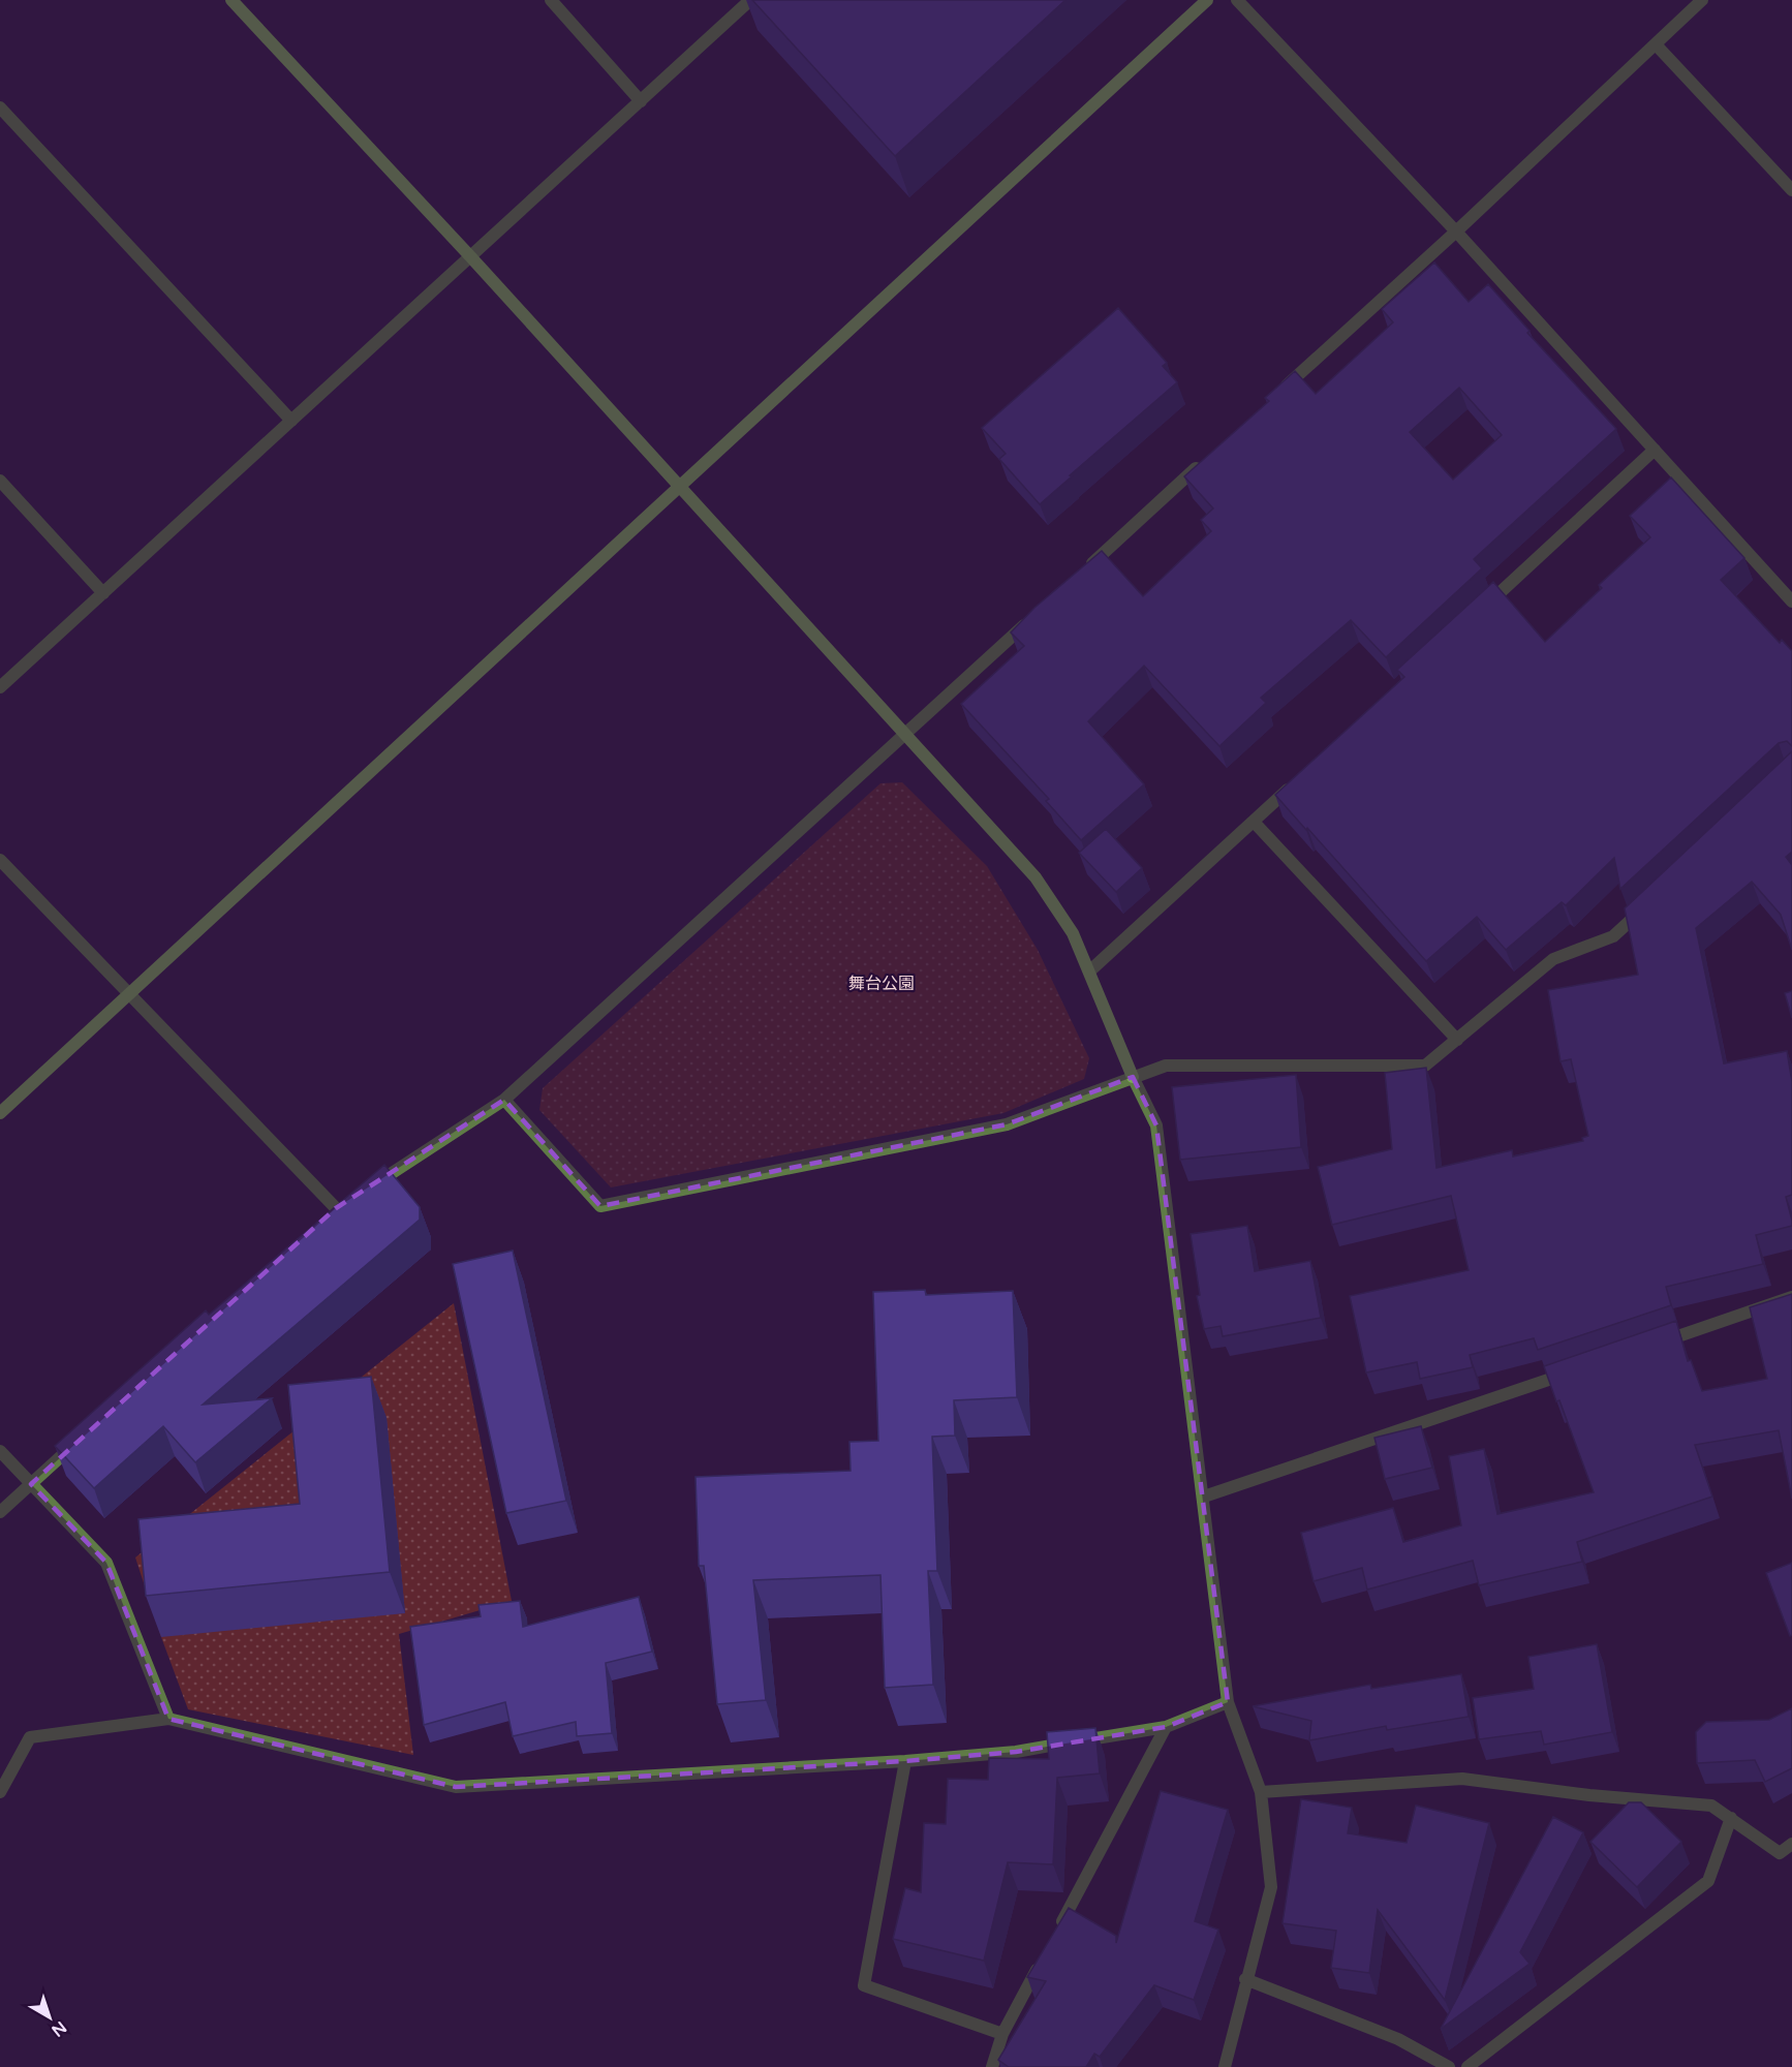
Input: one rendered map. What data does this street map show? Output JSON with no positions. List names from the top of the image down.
{
  "parks": ["舞台公園"],
  "north": "bottom right"
}
